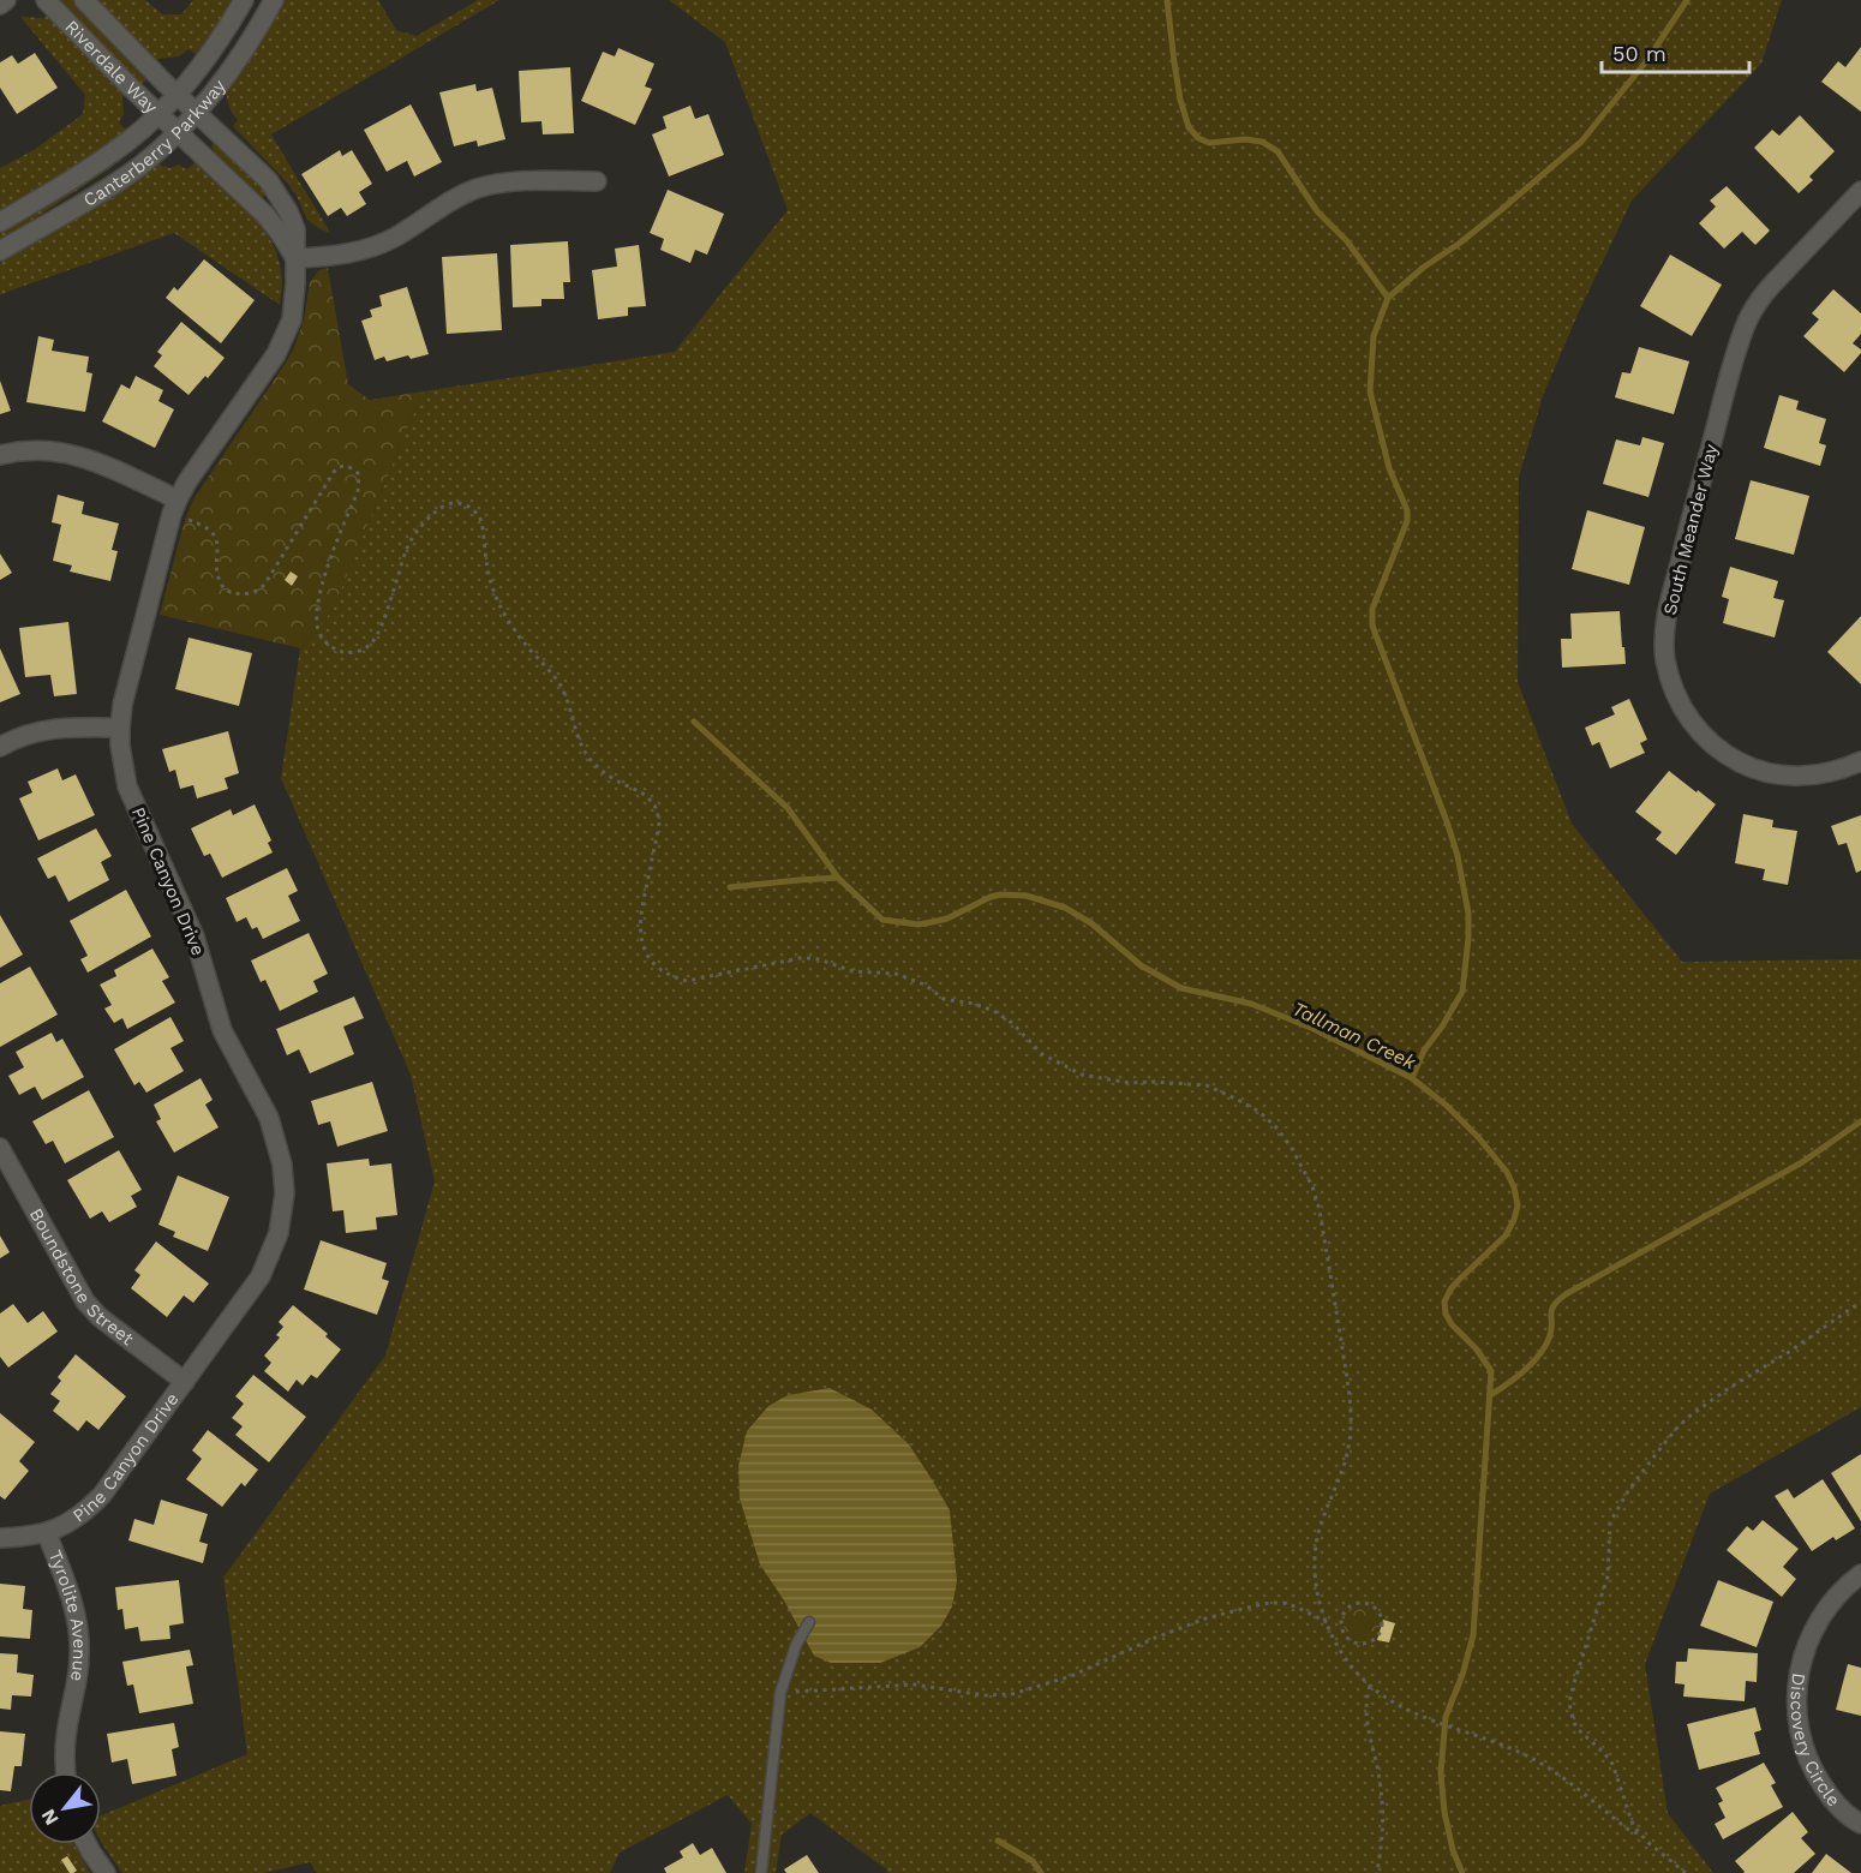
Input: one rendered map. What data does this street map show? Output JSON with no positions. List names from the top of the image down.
{
  "streets": {
    "street": [
      "Riverdale Way",
      "Canterberry Parkway",
      "South Meander Way",
      "Pine Canyon Drive",
      "Boundstone Street",
      "Tyrolite Avenue",
      "Discovery Circle"
    ]
  },
  "crossings": [
    ["Riverdale Way", "Canterberry Parkway"],
    ["Riverdale Way", "Pine Canyon Drive"],
    ["Canterberry Parkway", "Pine Canyon Drive"],
    ["Pine Canyon Drive", "Boundstone Street"],
    ["Pine Canyon Drive", "Tyrolite Avenue"]
  ],
  "water": ["Tallman Creek"],
  "scale_bar": "50 m",
  "north": "bottom left"
}
